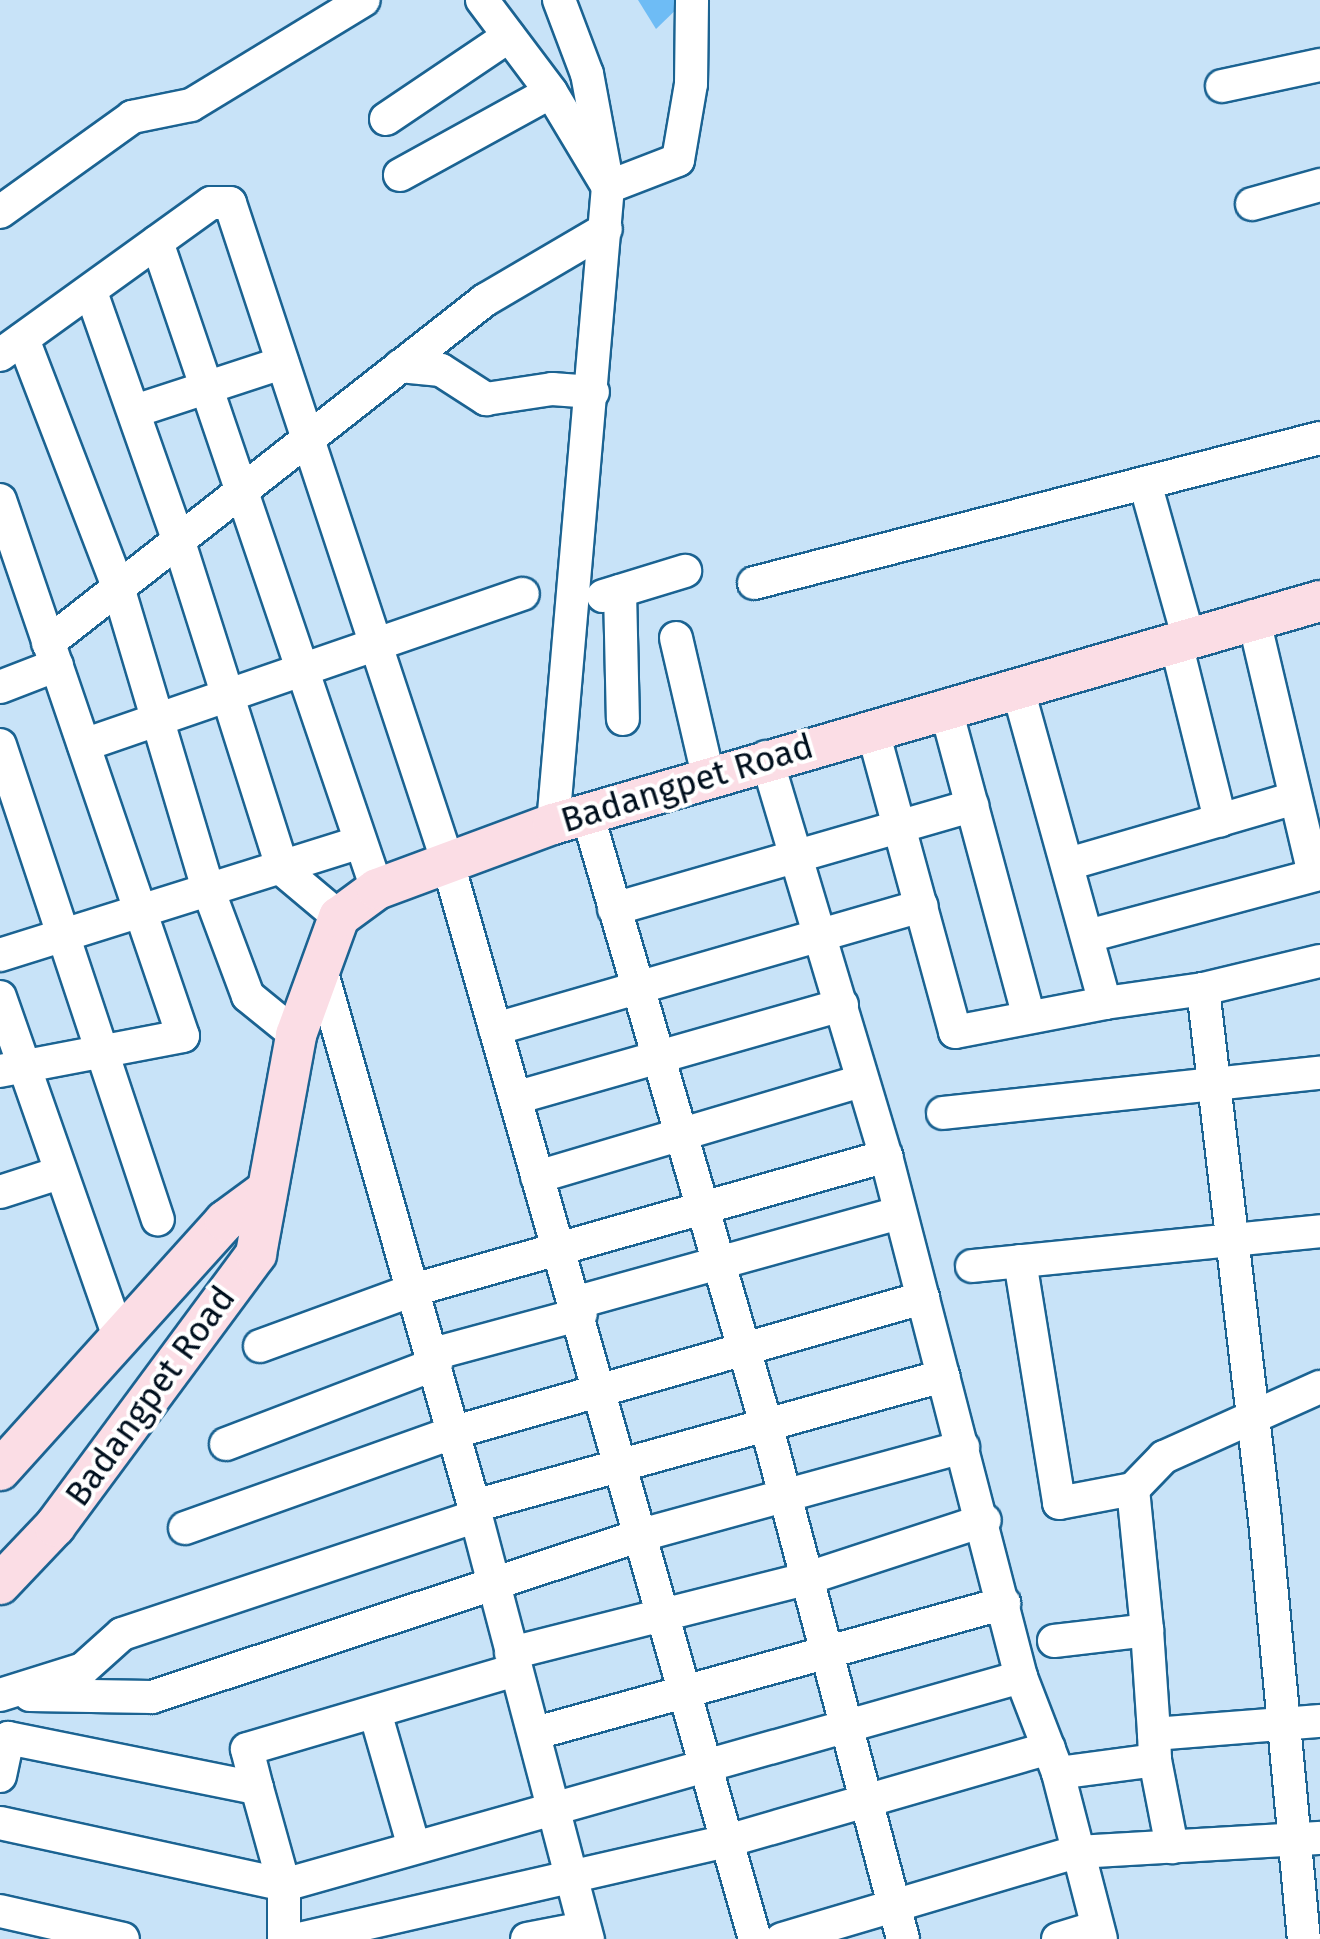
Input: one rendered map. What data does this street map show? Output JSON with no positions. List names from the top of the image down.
{
  "streets": {
    "main road": ["Badangpet Road"]
  }
}
